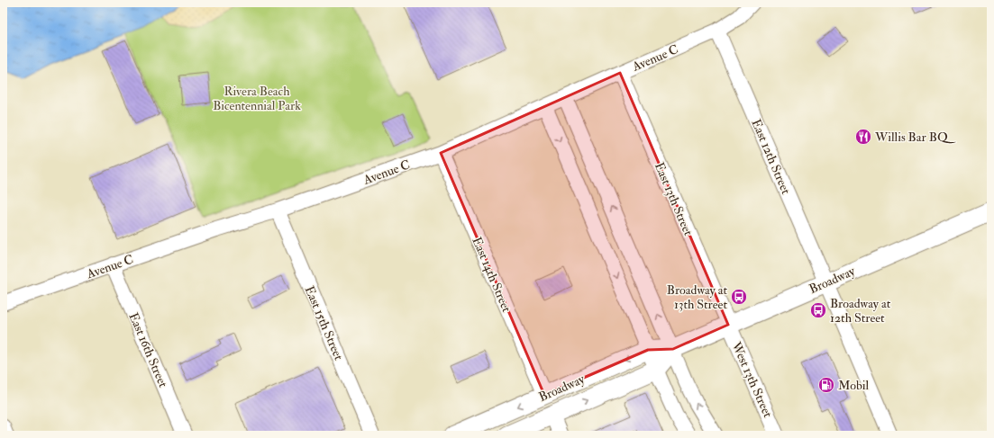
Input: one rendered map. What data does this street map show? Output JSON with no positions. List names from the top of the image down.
{
  "streets": {
    "main road": ["Broadway"],
    "street": [
      "Avenue C",
      "East 12th Street",
      "East 13th Street",
      "East 14th Street",
      "East 15th Street",
      "East 16th Street",
      "West 13th Street"
    ]
  },
  "crossings": [
    ["Avenue C", "East 12th Street"],
    ["Avenue C", "East 13th Street"],
    ["Avenue C", "East 14th Street"],
    ["Avenue C", "East 15th Street"],
    ["Avenue C", "East 16th Street"],
    ["East 12th Street", "Broadway"],
    ["East 13th Street", "Broadway"],
    ["East 13th Street", "West 13th Street"],
    ["East 14th Street", "Broadway"],
    ["Broadway", "West 13th Street"]
  ],
  "parks": ["Rivera Beach Bicentennial Park"],
  "places": {
    "restaurant": ["Willis Bar BQ"],
    "bus stop": ["Broadway at 13th Street", "Broadway at 12th Street"],
    "fuel station": ["Mobil"]
  }
}
